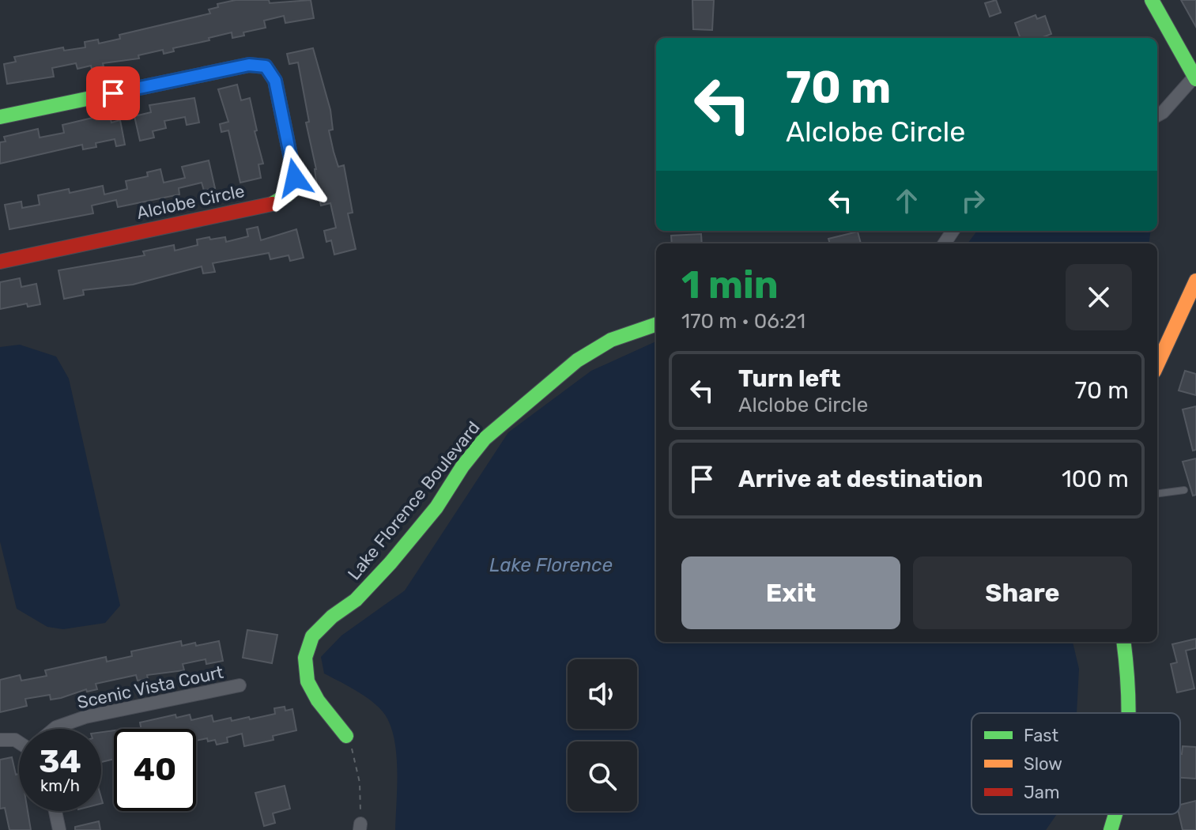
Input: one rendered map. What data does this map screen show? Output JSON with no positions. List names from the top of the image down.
{
  "streets": {
    "street": ["Alclobe Circle", "Lake Florence Boulevard", "Scenic Vista Court"]
  },
  "water": ["Lake Florence"],
  "legend": ["Fast", "Slow", "Jam"],
  "page": {
    "turn": ["70 m", "Alclobe Circle"],
    "heading": ["1 min", "170 m · 06:21"],
    "list": [
      {
        "name": "Turn left",
        "note": "Alclobe Circle",
        "value": "70 m"
      },
      {
        "name": "Arrive at destination",
        "value": "100 m"
      }
    ],
    "buttons": ["Exit", "Share"],
    "speed": "34 km/h",
    "limit": "40"
  }
}
